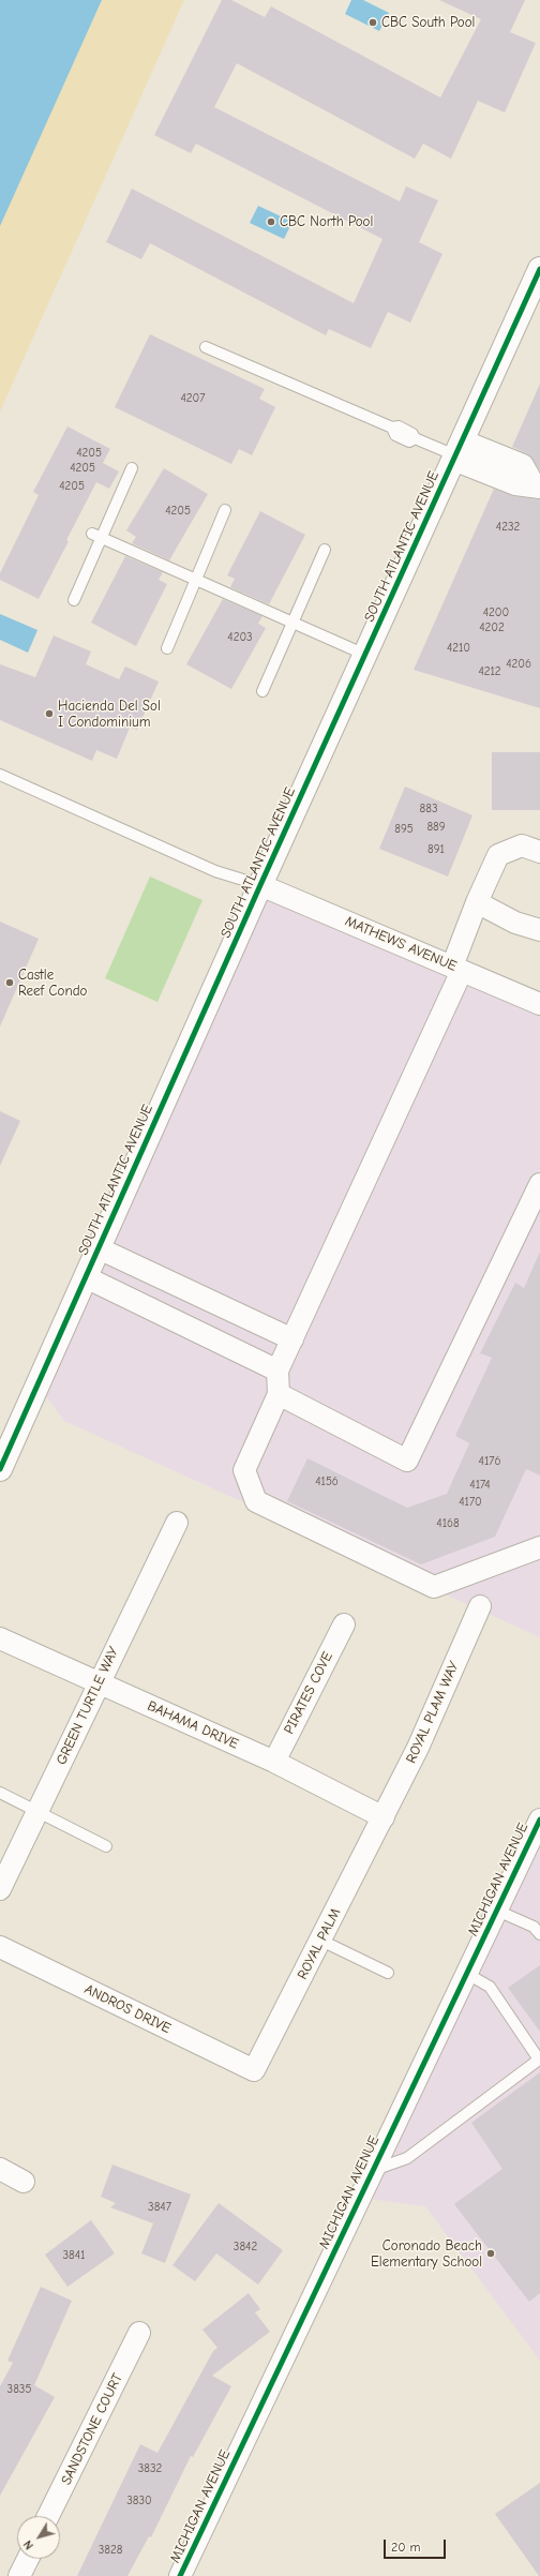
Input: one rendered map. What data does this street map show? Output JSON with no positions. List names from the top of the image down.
{
  "streets": {
    "street": [
      "SOUTH ATLANTIC AVENUE",
      "MATHEWS AVENUE",
      "PIRATES COVE",
      "GREEN TURTLE WAY",
      "ROYAL PLAM WAY",
      "BAHAMA DRIVE",
      "MICHIGAN AVENUE",
      "ROYAL PALM",
      "ANDROS DRIVE",
      "SANDSTONE COURT"
    ]
  },
  "crossings": [
    ["SOUTH ATLANTIC AVENUE", "MATHEWS AVENUE"],
    ["PIRATES COVE", "BAHAMA DRIVE"],
    ["GREEN TURTLE WAY", "BAHAMA DRIVE"],
    ["ROYAL PLAM WAY", "BAHAMA DRIVE"],
    ["ROYAL PLAM WAY", "ROYAL PALM"],
    ["BAHAMA DRIVE", "ROYAL PALM"],
    ["ROYAL PALM", "ANDROS DRIVE"]
  ],
  "places": [
    "CBC South Pool",
    "CBC North Pool",
    "Hacienda Del Sol I Condominium",
    "Castle Reef Condo",
    "Coronado Beach Elementary School"
  ],
  "house_numbers": [
    "4207",
    "4205",
    "4205",
    "4205",
    "4205",
    "4232",
    "4200",
    "4202",
    "4203",
    "4210",
    "4206",
    "4212",
    "883",
    "889",
    "895",
    "891",
    "4176",
    "4156",
    "4174",
    "4170",
    "4168",
    "3847",
    "3842",
    "3841",
    "3835",
    "3832",
    "3830",
    "3828"
  ],
  "scale_bar": "20 m",
  "north": "bottom left"
}
